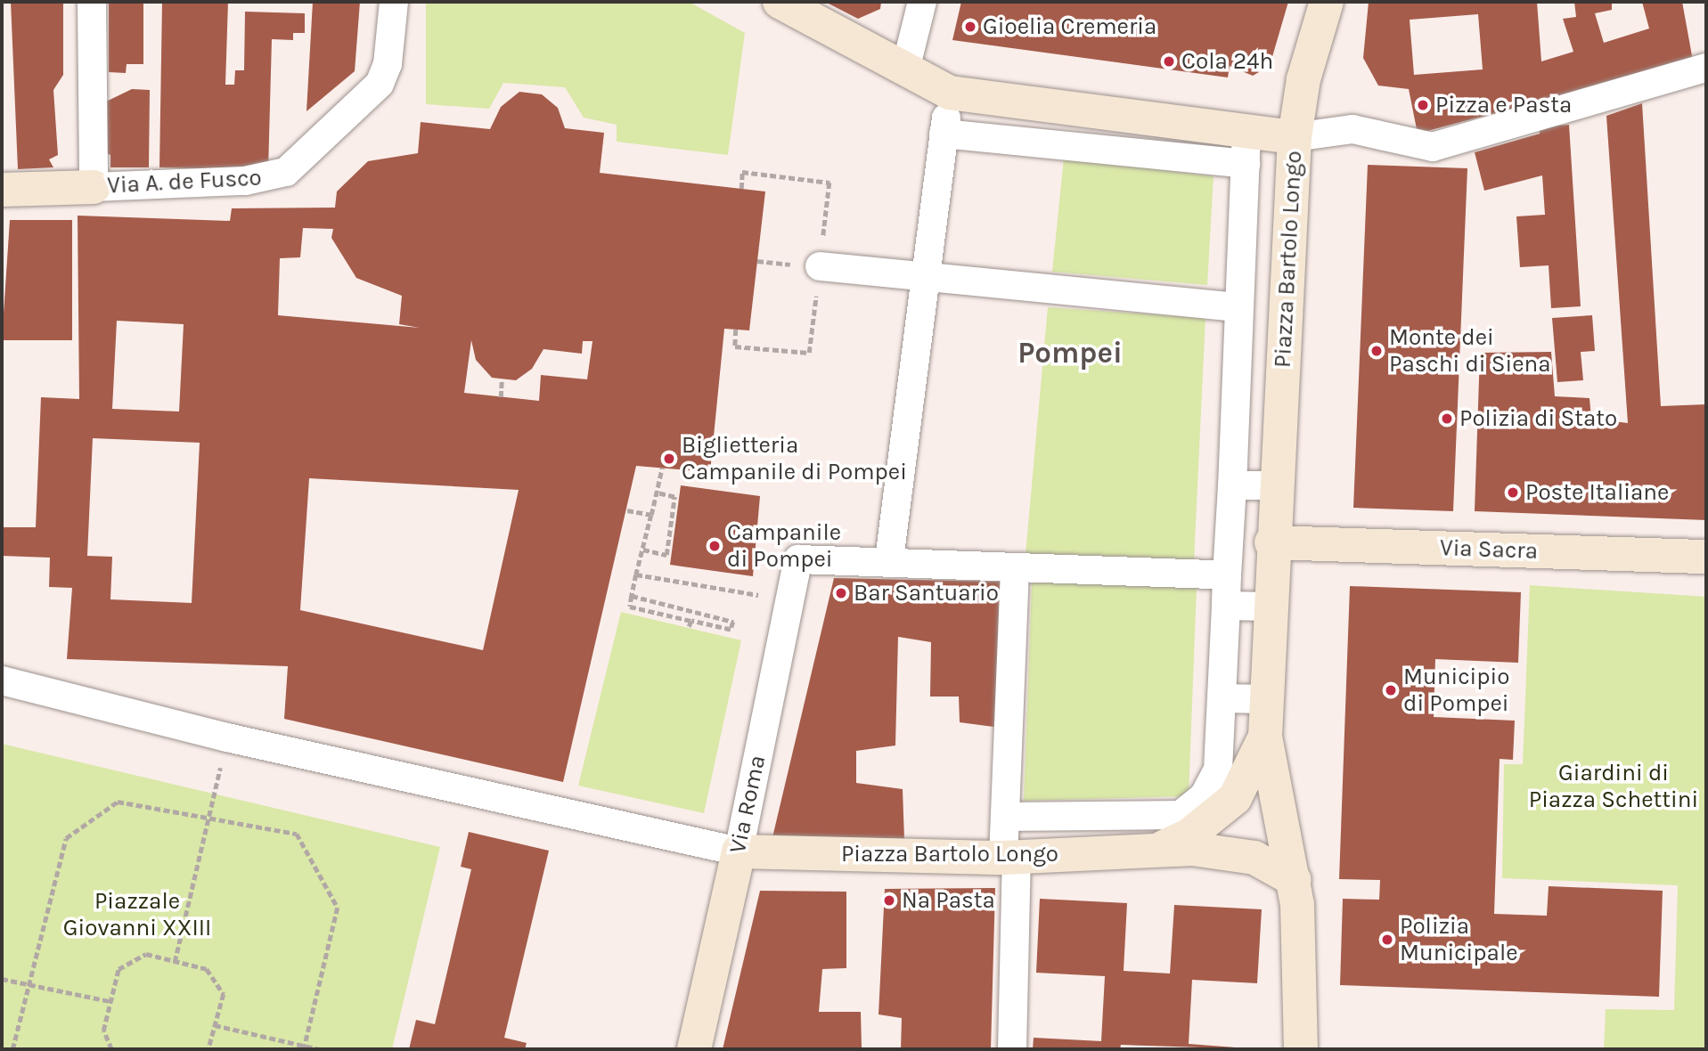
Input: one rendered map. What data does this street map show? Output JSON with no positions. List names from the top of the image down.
{
  "streets": {
    "street": [
      "Via A. de Fusco",
      "Piazza Bartolo Longo",
      "Via Sacra",
      "Via Roma"
    ]
  },
  "crossings": [
    ["Piazza Bartolo Longo", "Via Sacra"],
    ["Piazza Bartolo Longo", "Via Roma"]
  ],
  "districts": ["Pompei"],
  "parks": ["Giardini di Piazza Schettini", "Piazzale Giovanni XXIII"],
  "places": [
    "Gioelia Cremeria",
    "Cola 24h",
    "Pizza e Pasta",
    "Monte dei Paschi di Siena",
    "Polizia di Stato",
    "Biglietteria Campanile di Pompei",
    "Poste Italiane",
    "Campanile di Pompei",
    "Bar Santuario",
    "Municipio di Pompei",
    "Na Pasta",
    "Polizia Municipale"
  ]
}
